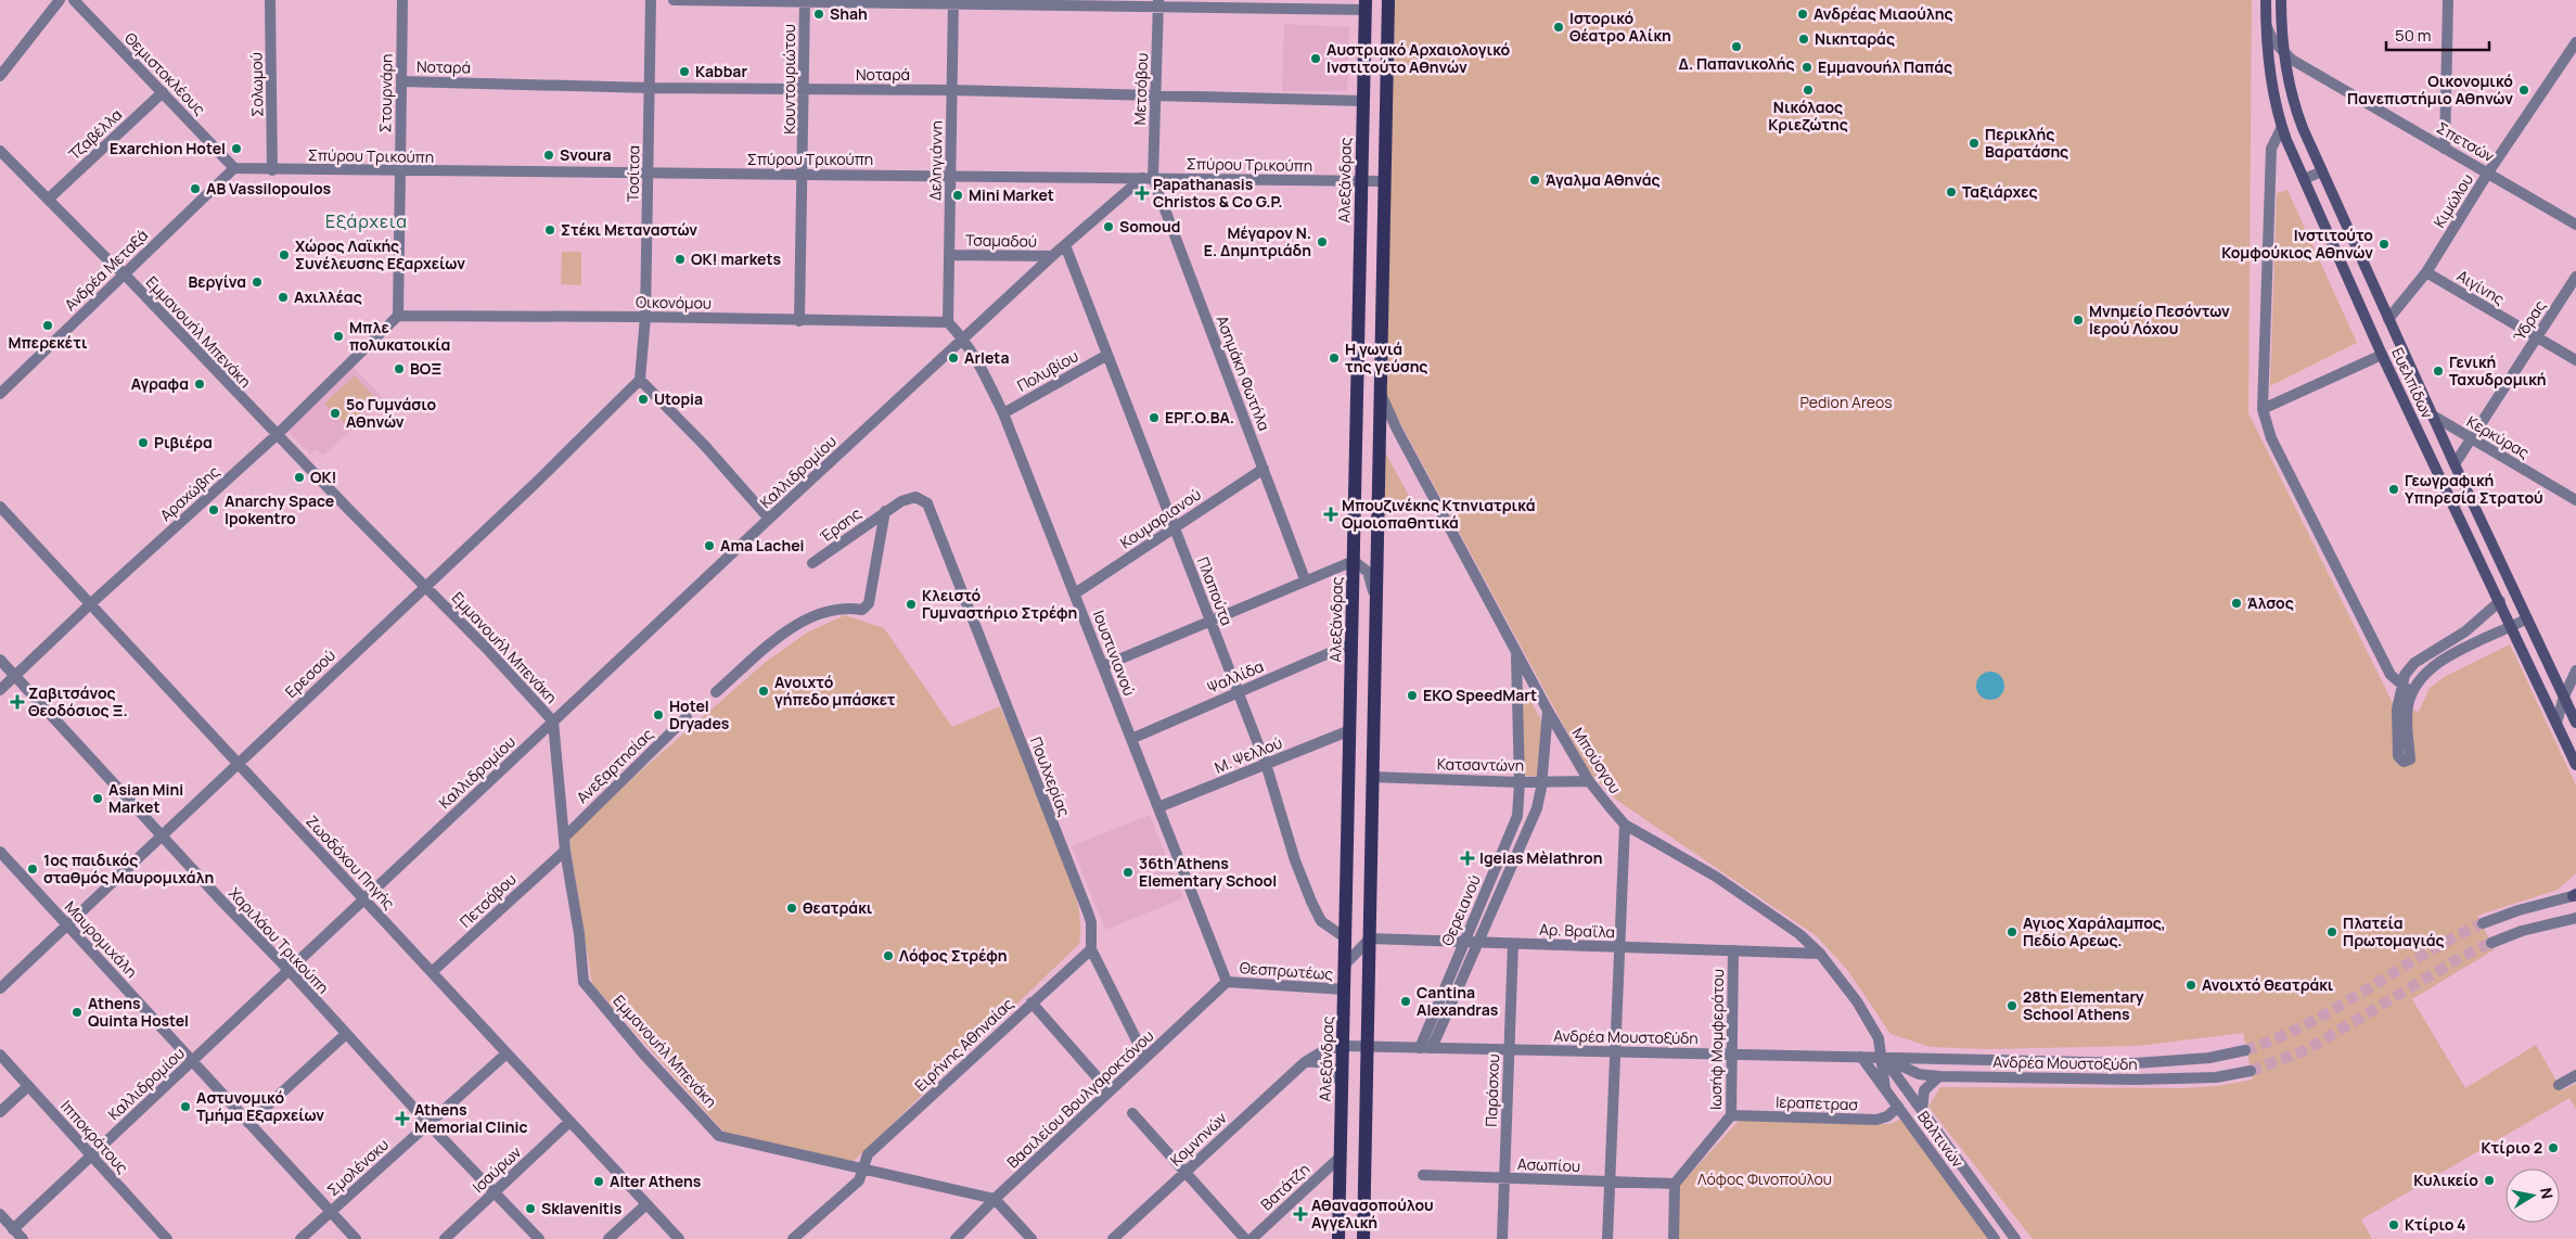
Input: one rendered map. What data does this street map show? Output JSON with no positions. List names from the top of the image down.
{
  "streets": {
    "main road": ["Αλεξάνδρας", "Ευελπίδων"],
    "street": [
      "Νοταρά",
      "Θεμιστοκλέους",
      "Κουντουριώτου",
      "Σολωμού",
      "Μετσόβου",
      "Στουρνάρη",
      "Τζαβέλλα",
      "Σπετσών",
      "Σπύρου Τρικούπη",
      "Δεληγιάννη",
      "Τοσίτσα",
      "Κιμώλου",
      "Τσαμαδού",
      "Ανδρέα Μεταξά",
      "Αιγίνης",
      "Οικονόμου",
      "Ύδρας",
      "Εμμανουήλ Μπενάκη",
      "Πολυβίου",
      "Ασημάκη Φωτήλα",
      "Κερκύρας",
      "Καλλιδρομίου",
      "Αραχώβης",
      "Κουμαριανού",
      "Έρσης",
      "Πλαπούτα",
      "Ιουστινιανού",
      "Ερεσσού",
      "Ψαλλίδα",
      "Μ. Ψελλού",
      "Μπούσγου",
      "Κατσαντώνη",
      "Ανεξαρτησίας",
      "Πουλχερίας",
      "Ζωοδόχου Πηγής",
      "Πετσόβου",
      "Θερειανού",
      "Αρ. Βραΐλα",
      "Μαυρομιχάλη",
      "Χαριλάου Τρικούπη",
      "Θεσπρωτέως",
      "Ανδρέα Μουστοξύδη",
      "Ιωσήφ Μομφεράτου",
      "Ειρήνης Αθηναίας",
      "Παράσχου",
      "Βασιλείου Βουλγαροκτόνου",
      "Ιεραπετρασ",
      "Ιπποκράτους",
      "Κομνηνών",
      "Βαλτινών",
      "Ασωπίου",
      "Σμολένσκυ",
      "Ισαύρων",
      "Βατάτζη"
    ]
  },
  "crossings": [
    ["Νοταρά", "Κουντουριώτου"],
    ["Νοταρά", "Μετσόβου"],
    ["Νοταρά", "Στουρνάρη"],
    ["Νοταρά", "Δεληγιάννη"],
    ["Νοταρά", "Τοσίτσα"],
    ["Νοταρά", "Αλεξάνδρας"],
    ["Θεμιστοκλέους", "Τζαβέλλα"],
    ["Θεμιστοκλέους", "Σπύρου Τρικούπη"],
    ["Θεμιστοκλέους", "Ανδρέα Μεταξά"],
    ["Κουντουριώτου", "Σπύρου Τρικούπη"],
    ["Κουντουριώτου", "Οικονόμου"],
    ["Σολωμού", "Σπύρου Τρικούπη"],
    ["Μετσόβου", "Σπύρου Τρικούπη"],
    ["Μετσόβου", "Ασημάκη Φωτήλα"],
    ["Μετσόβου", "Καλλιδρομίου"],
    ["Στουρνάρη", "Σπύρου Τρικούπη"],
    ["Στουρνάρη", "Οικονόμου"],
    ["Στουρνάρη", "Αραχώβης"],
    ["Τζαβέλλα", "Εμμανουήλ Μπενάκη"],
    ["Σπετσών", "Κιμώλου"],
    ["Σπετσών", "Ευελπίδων"],
    ["Σπύρου Τρικούπη", "Δεληγιάννη"],
    ["Σπύρου Τρικούπη", "Τοσίτσα"],
    ["Σπύρου Τρικούπη", "Αλεξάνδρας"],
    ["Σπύρου Τρικούπη", "Ανδρέα Μεταξά"],
    ["Σπύρου Τρικούπη", "Ασημάκη Φωτήλα"],
    ["Σπύρου Τρικούπη", "Καλλιδρομίου"],
    ["Δεληγιάννη", "Τσαμαδού"],
    ["Δεληγιάννη", "Οικονόμου"],
    ["Τοσίτσα", "Οικονόμου"],
    ["Τοσίτσα", "Ερεσσού"],
    ["Αλεξάνδρας", "Πλαπούτα"],
    ["Αλεξάνδρας", "Ψαλλίδα"],
    ["Αλεξάνδρας", "Μ. Ψελλού"],
    ["Αλεξάνδρας", "Θεσπρωτέως"],
    ["Αλεξάνδρας", "Κομνηνών"],
    ["Αλεξάνδρας", "Βατάτζη"],
    ["Κιμώλου", "Αιγίνης"],
    ["Κιμώλου", "Ευελπίδων"],
    ["Τσαμαδού", "Καλλιδρομίου"],
    ["Ανδρέα Μεταξά", "Εμμανουήλ Μπενάκη"],
    ["Αιγίνης", "Ύδρας"],
    ["Οικονόμου", "Αραχώβης"],
    ["Ύδρας", "Ευελπίδων"],
    ["Ύδρας", "Κερκύρας"],
    ["Εμμανουήλ Μπενάκη", "Καλλιδρομίου"],
    ["Εμμανουήλ Μπενάκη", "Αραχώβης"],
    ["Εμμανουήλ Μπενάκη", "Ερεσσού"],
    ["Εμμανουήλ Μπενάκη", "Ανεξαρτησίας"],
    ["Εμμανουήλ Μπενάκη", "Πετσόβου"],
    ["Εμμανουήλ Μπενάκη", "Ειρήνης Αθηναίας"],
    ["Εμμανουήλ Μπενάκη", "Βασιλείου Βουλγαροκτόνου"],
    ["Πολυβίου", "Πλαπούτα"],
    ["Πολυβίου", "Ιουστινιανού"],
    ["Ασημάκη Φωτήλα", "Καλλιδρομίου"],
    ["Ασημάκη Φωτήλα", "Κουμαριανού"],
    ["Ευελπίδων", "Κερκύρας"],
    ["Καλλιδρομίου", "Πλαπούτα"],
    ["Καλλιδρομίου", "Ιουστινιανού"],
    ["Καλλιδρομίου", "Ζωοδόχου Πηγής"],
    ["Καλλιδρομίου", "Μαυρομιχάλη"],
    ["Καλλιδρομίου", "Χαριλάου Τρικούπη"],
    ["Καλλιδρομίου", "Ιπποκράτους"],
    ["Αραχώβης", "Ζωοδόχου Πηγής"],
    ["Αραχώβης", "Χαριλάου Τρικούπη"],
    ["Κουμαριανού", "Πλαπούτα"],
    ["Κουμαριανού", "Ιουστινιανού"],
    ["Έρσης", "Πουλχερίας"],
    ["Πλαπούτα", "Ψαλλίδα"],
    ["Πλαπούτα", "Μ. Ψελλού"],
    ["Ιουστινιανού", "Ψαλλίδα"],
    ["Ιουστινιανού", "Μ. Ψελλού"],
    ["Ιουστινιανού", "Θεσπρωτέως"],
    ["Ιουστινιανού", "Βασιλείου Βουλγαροκτόνου"],
    ["Ερεσσού", "Ζωοδόχου Πηγής"],
    ["Ερεσσού", "Μαυρομιχάλη"],
    ["Ερεσσού", "Χαριλάου Τρικούπη"],
    ["Μπούσγου", "Κατσαντώνη"],
    ["Μπούσγου", "Θερειανού"],
    ["Μπούσγου", "Αρ. Βραΐλα"],
    ["Μπούσγου", "Ανδρέα Μουστοξύδη"],
    ["Μπούσγου", "Βαλτινών"],
    ["Κατσαντώνη", "Θερειανού"],
    ["Πουλχερίας", "Ειρήνης Αθηναίας"],
    ["Πουλχερίας", "Βασιλείου Βουλγαροκτόνου"],
    ["Ζωοδόχου Πηγής", "Πετσόβου"],
    ["Ζωοδόχου Πηγής", "Σμολένσκυ"],
    ["Ζωοδόχου Πηγής", "Ισαύρων"],
    ["Θερειανού", "Αρ. Βραΐλα"],
    ["Θερειανού", "Ανδρέα Μουστοξύδη"],
    ["Αρ. Βραΐλα", "Ιωσήφ Μομφεράτου"],
    ["Αρ. Βραΐλα", "Παράσχου"],
    ["Μαυρομιχάλη", "Σμολένσκυ"],
    ["Χαριλάου Τρικούπη", "Σμολένσκυ"],
    ["Χαριλάου Τρικούπη", "Ισαύρων"],
    ["Θεσπρωτέως", "Βασιλείου Βουλγαροκτόνου"],
    ["Ανδρέα Μουστοξύδη", "Ιωσήφ Μομφεράτου"],
    ["Ανδρέα Μουστοξύδη", "Παράσχου"],
    ["Ανδρέα Μουστοξύδη", "Κομνηνών"],
    ["Ανδρέα Μουστοξύδη", "Βαλτινών"],
    ["Ιωσήφ Μομφεράτου", "Ιεραπετρασ"],
    ["Ιωσήφ Μομφεράτου", "Ασωπίου"],
    ["Παράσχου", "Ασωπίου"],
    ["Ιεραπετρασ", "Βαλτινών"]
  ],
  "districts": ["Εξάρχεια"],
  "parks": ["Pedion Areos", "Λόφος Φινοπούλου"],
  "places": {
    "other": [
      "Shah",
      "Ανδρέας Μιαούλης",
      "Ιστορικό Θέατρο Αλίκη",
      "Νικηταράς",
      "Δ. Παπανικολής",
      "Αυστριακό Αρχαιολογικό Ινστιτούτο Αθηνών",
      "Εμμανουήλ Παπάς",
      "Kabbar",
      "Νικόλαος Κριεζώτης",
      "Οικονομικό Πανεπιστήμιο Αθηνών",
      "Περικλής Βαρατάσης",
      "Exarchion Hotel",
      "Svoura",
      "Άγαλμα Αθηνάς",
      "AB Vassilopoulos",
      "Ταξιάρχες",
      "Mini Market",
      "Somoud",
      "Στέκι Μεταναστών",
      "Μέγαρον Ν. Ε. Δημητριάδη",
      "Ινστιτούτο Κομφούκιος Αθηνών",
      "Χώρος Λαϊκής Συνέλευσης Εξαρχείων",
      "OK! markets",
      "Βεργίνα",
      "Αχιλλέας",
      "Μνημείο Πεσόντων Ιερού Λόχου",
      "Μπερεκέτι",
      "Μπλε πολυκατοικία",
      "Arleta",
      "Η γωνιά της γεύσης",
      "ΒΟΞ",
      "Γενική Ταχυδρομική",
      "Αγραφα",
      "Utopia",
      "5ο Γυμνάσιο Αθηνών",
      "ΕΡΓ.Ο.ΒΑ.",
      "Ριβιέρα",
      "ΟΚ!",
      "Γεωγραφική Υπηρεσία Στρατού",
      "Anarchy Space Ipokentro",
      "Ama Lachei",
      "Άλσος",
      "Κλειστό Γυμναστήριο Στρέφη",
      "Ανοιχτό γήπεδο μπάσκετ",
      "EKO SpeedMart",
      "Hotel Dryades",
      "Asian Mini Market",
      "1ος παιδικός σταθμός Μαυρομιχάλη",
      "36th Athens Elementary School",
      "θεατράκι",
      "Αγιος Χαράλαμπος, Πεδίο Αρεως.",
      "Πλατεία Πρωτομαγιάς",
      "Λόφος Στρέφη",
      "Ανοιχτό θεατράκι",
      "Cantina Alexandras",
      "28th Elementary School Athens",
      "Athens Quinta Hostel",
      "Αστυνομικό Τμήμα Εξαρχείων",
      "Κτίριο 2",
      "Κυλικείο",
      "Alter Athens",
      "Sklavenitis",
      "Κτίριο 4"
    ],
    "health": [
      "Papathanasis Christos & Co G.P.",
      "Μπουζινέκης Κτηνιατρικά Ομοιοπαθητικά",
      "Ζαβιτσάνος Θεοδόσιος Ξ.",
      "Igeias Mèlathron",
      "Athens Memorial Clinic",
      "Αθανασοπούλου Αγγελική"
    ]
  },
  "scale_bar": "50 m",
  "north": "right"
}
